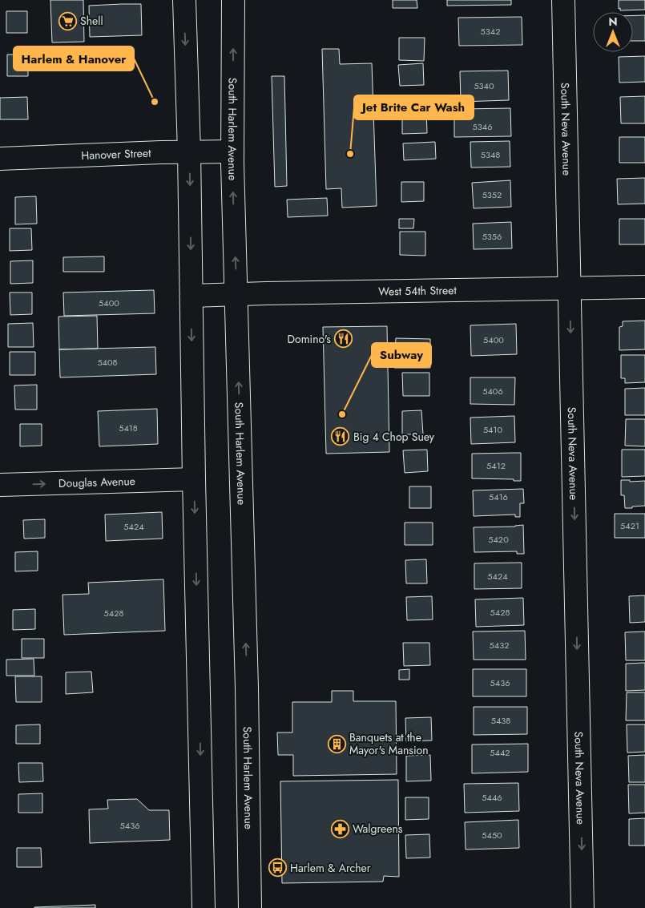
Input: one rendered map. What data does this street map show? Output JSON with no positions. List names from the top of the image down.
{
  "streets": {
    "main road": [
      "South Harlem Avenue",
      "South Neva Avenue",
      "Hanover Street",
      "West 54th Street",
      "Douglas Avenue"
    ]
  },
  "crossings": [
    ["South Harlem Avenue", "Hanover Street"],
    ["South Harlem Avenue", "West 54th Street"],
    ["South Neva Avenue", "West 54th Street"]
  ],
  "one_way": ["South Neva Avenue", "Douglas Avenue"],
  "places": {
    "supermarket": ["Shell"],
    "other": ["Harlem & Hanover", "Jet Brite Car Wash", "Subway"],
    "restaurant": ["Domino's", "Big 4 Chop Suey"],
    "building": ["Banquets at the Mayor's Mansion"],
    "pharmacy": ["Walgreens"],
    "bus stop": ["Harlem & Archer"]
  },
  "house_numbers": [
    "5342",
    "5340",
    "5346",
    "5348",
    "5352",
    "5356",
    "5400",
    "5400",
    "5408",
    "5406",
    "5418",
    "5410",
    "5412",
    "5416",
    "5421",
    "5424",
    "5420",
    "5424",
    "5428",
    "5428",
    "5432",
    "5436",
    "5438",
    "5442",
    "5446",
    "5436",
    "5450"
  ],
  "north": "top"
}
